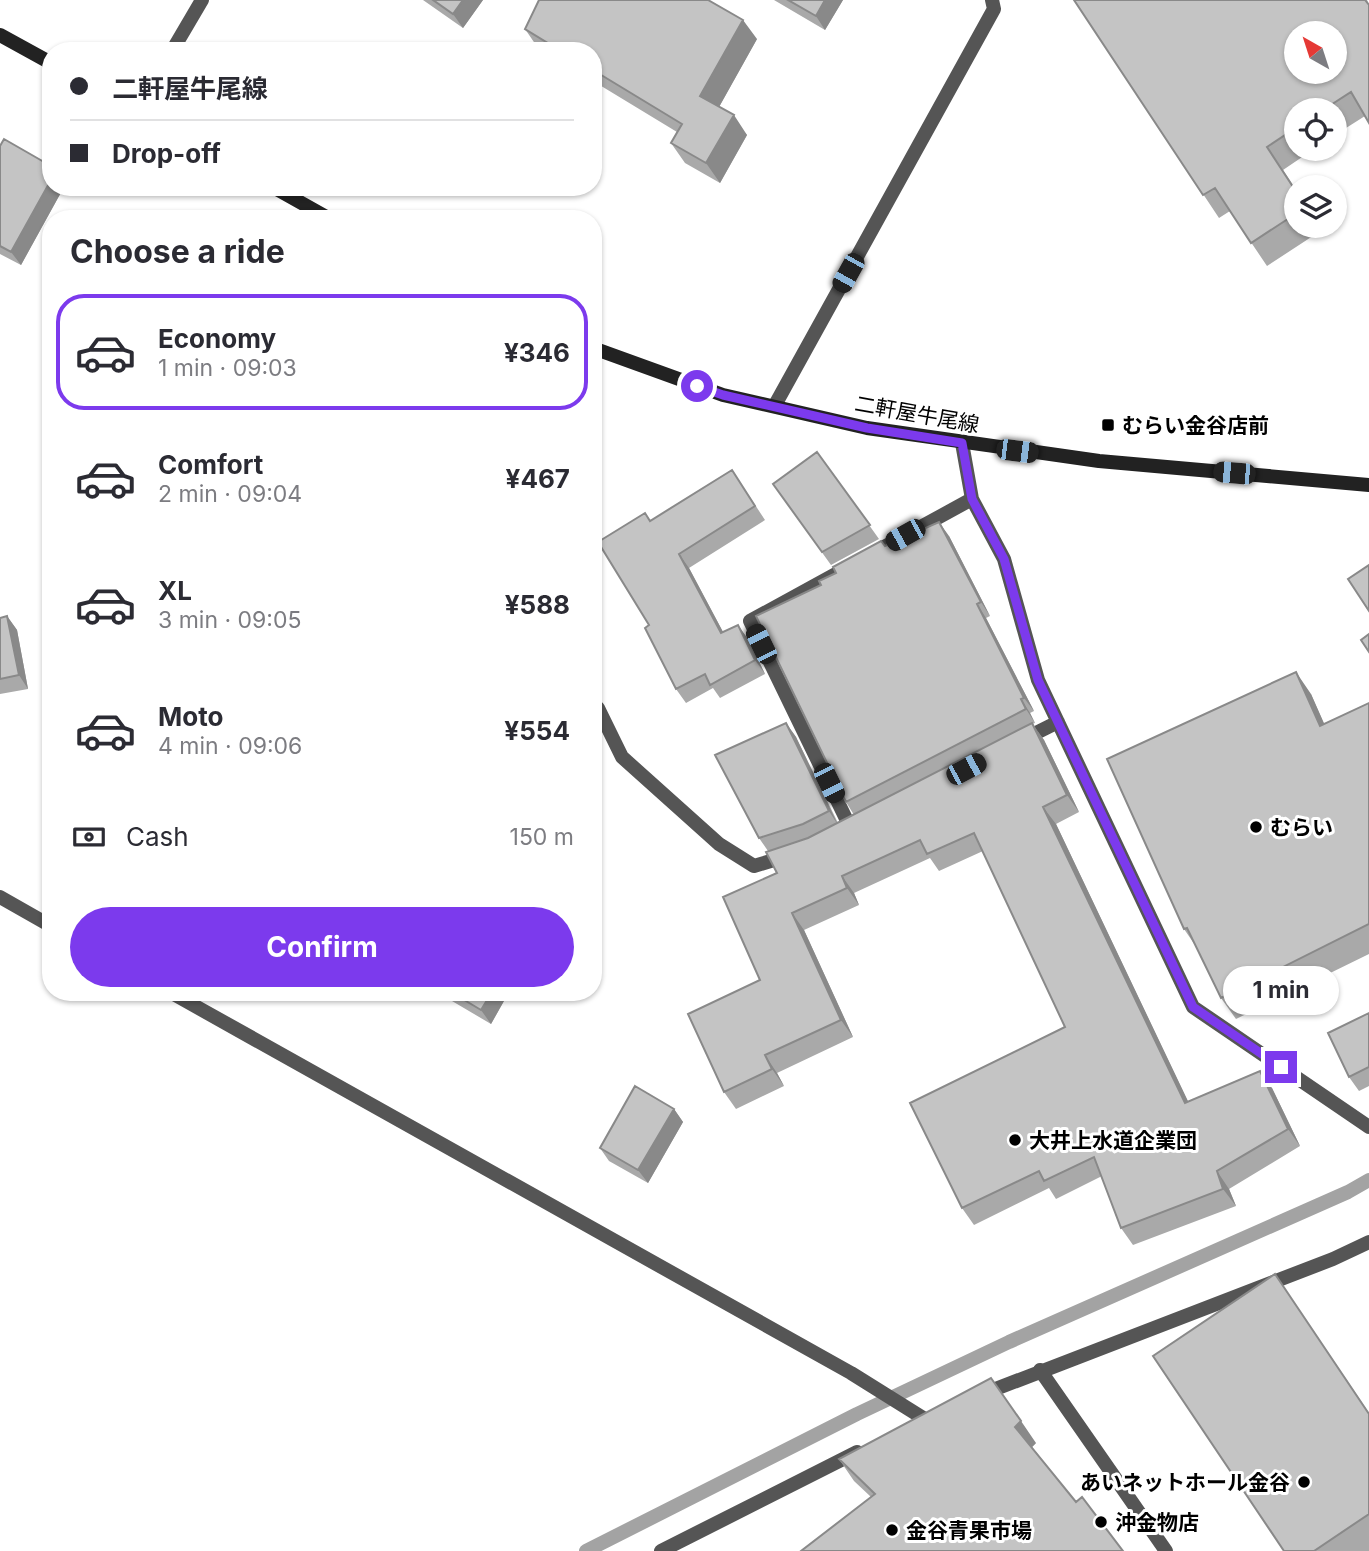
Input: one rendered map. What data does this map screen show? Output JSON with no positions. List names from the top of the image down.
{
  "streets": {
    "street": ["二軒屋牛尾線"]
  },
  "places": {
    "transit": ["むらい金谷店前"],
    "other": [
      "むらい",
      "大井上水道企業団",
      "あいネットホール金谷",
      "沖金物店",
      "金谷青果市場"
    ]
  },
  "north": "top left",
  "page": {
    "banner": ["二軒屋牛尾線", "Drop-off"],
    "heading": "Choose a ride",
    "list": [
      {
        "name": "Economy",
        "note": "1 min · 09:03",
        "value": "¥346"
      },
      {
        "name": "Comfort",
        "note": "2 min · 09:04",
        "value": "¥467"
      },
      {
        "name": "XL",
        "note": "3 min · 09:05",
        "value": "¥588"
      },
      {
        "name": "Moto",
        "note": "4 min · 09:06",
        "value": "¥554"
      }
    ],
    "pay": ["Cash", "150 m"],
    "buttons": "Confirm",
    "bubble": "1 min"
  }
}
